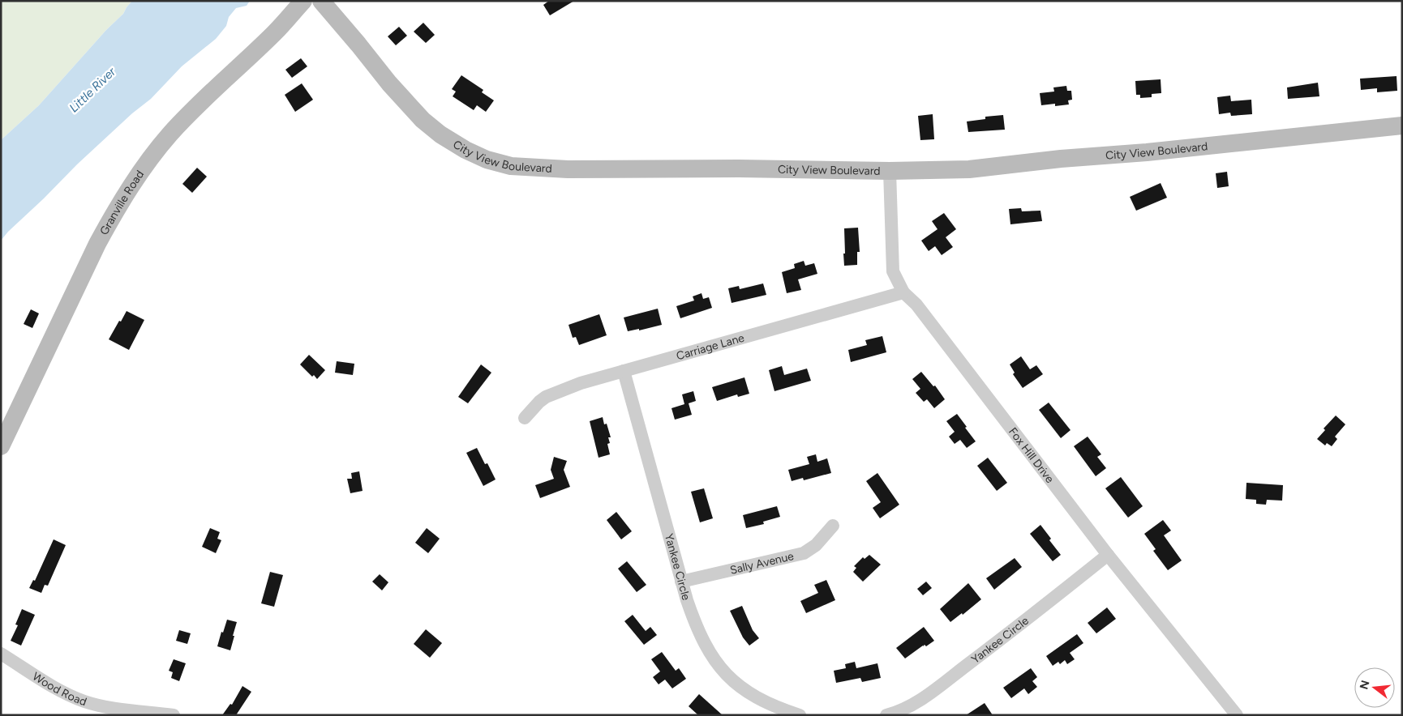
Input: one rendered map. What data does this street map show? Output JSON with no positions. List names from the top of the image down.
{
  "streets": {
    "street": [
      "City View Boulevard",
      "Granville Road",
      "Carriage Lane",
      "Fox Hill Drive",
      "Sally Avenue",
      "Yankee Circle",
      "Wood Road"
    ]
  },
  "crossings": [
    ["City View Boulevard", "Fox Hill Drive"],
    ["Carriage Lane", "Fox Hill Drive"],
    ["Carriage Lane", "Yankee Circle"],
    ["Fox Hill Drive", "Yankee Circle"],
    ["Sally Avenue", "Yankee Circle"]
  ],
  "water": ["Little River"],
  "north": "left"
}
